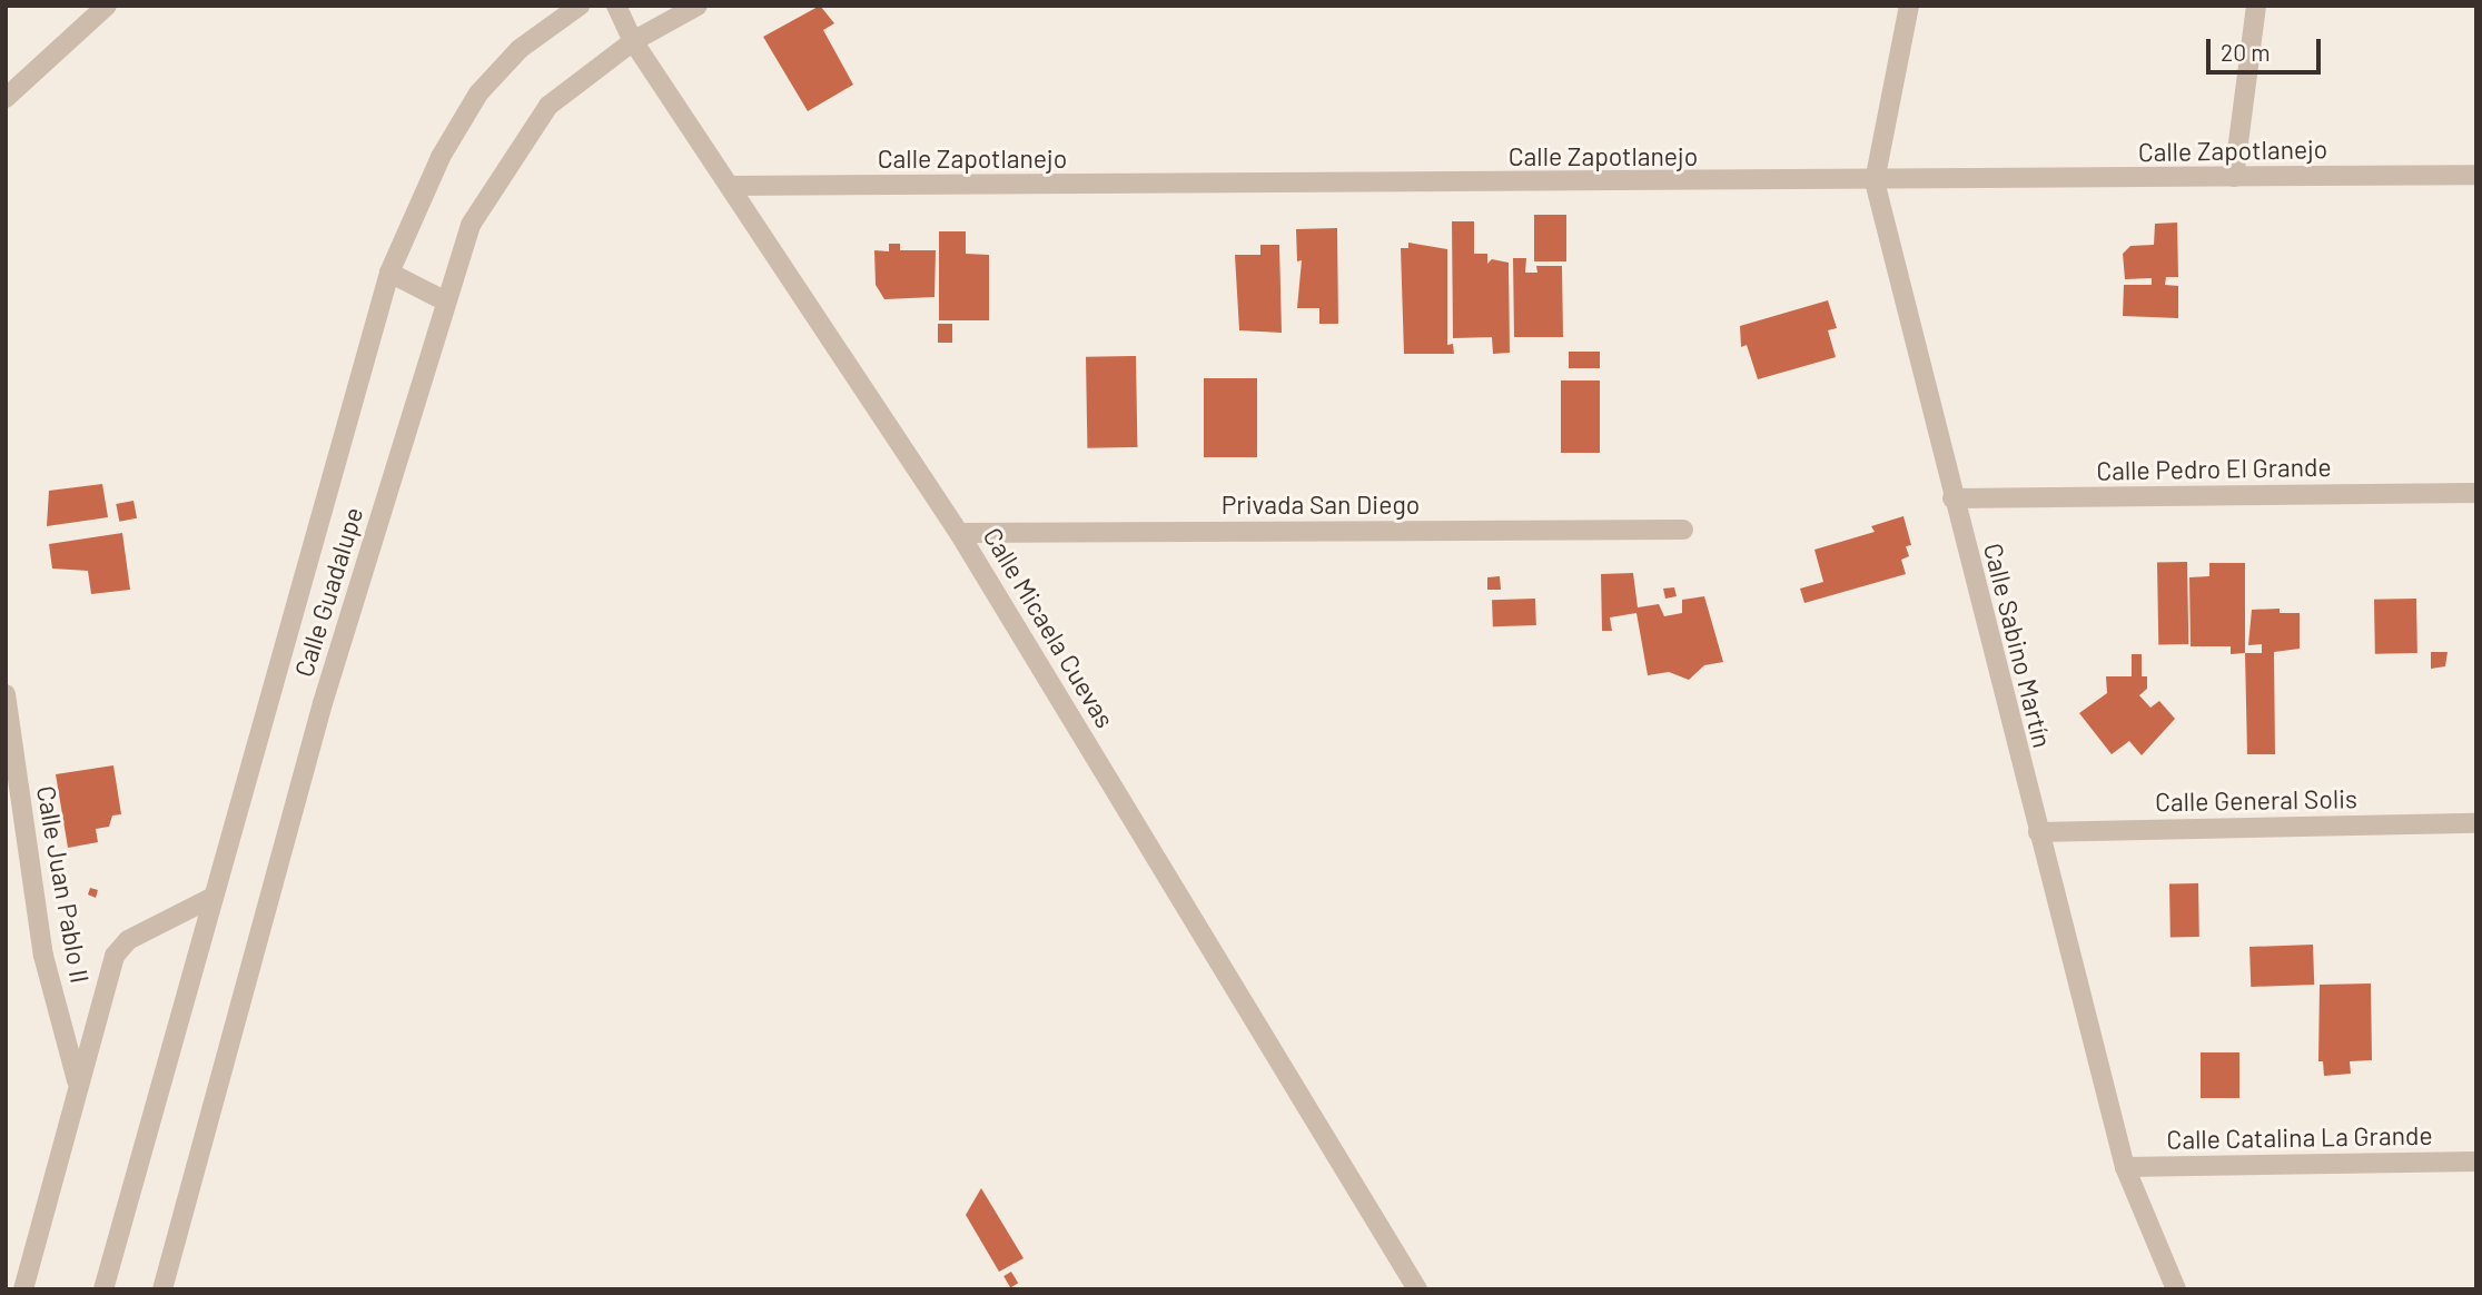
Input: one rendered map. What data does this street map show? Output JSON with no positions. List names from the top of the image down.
{
  "streets": {
    "street": [
      "Calle Zapotlanejo",
      "Calle Pedro El Grande",
      "Privada San Diego",
      "Calle Guadalupe",
      "Calle Micaela Cuevas",
      "Calle Sabino Martín",
      "Calle General Solis",
      "Calle Juan Pablo II",
      "Calle Catalina La Grande"
    ]
  },
  "crossings": [
    ["Calle Zapotlanejo", "Calle Micaela Cuevas"],
    ["Calle Zapotlanejo", "Calle Sabino Martín"],
    ["Calle Pedro El Grande", "Calle Sabino Martín"],
    ["Privada San Diego", "Calle Micaela Cuevas"],
    ["Calle Guadalupe", "Calle Micaela Cuevas"],
    ["Calle Guadalupe", "Calle Juan Pablo II"],
    ["Calle Sabino Martín", "Calle General Solis"],
    ["Calle Sabino Martín", "Calle Catalina La Grande"]
  ],
  "scale_bar": "20 m"
}
